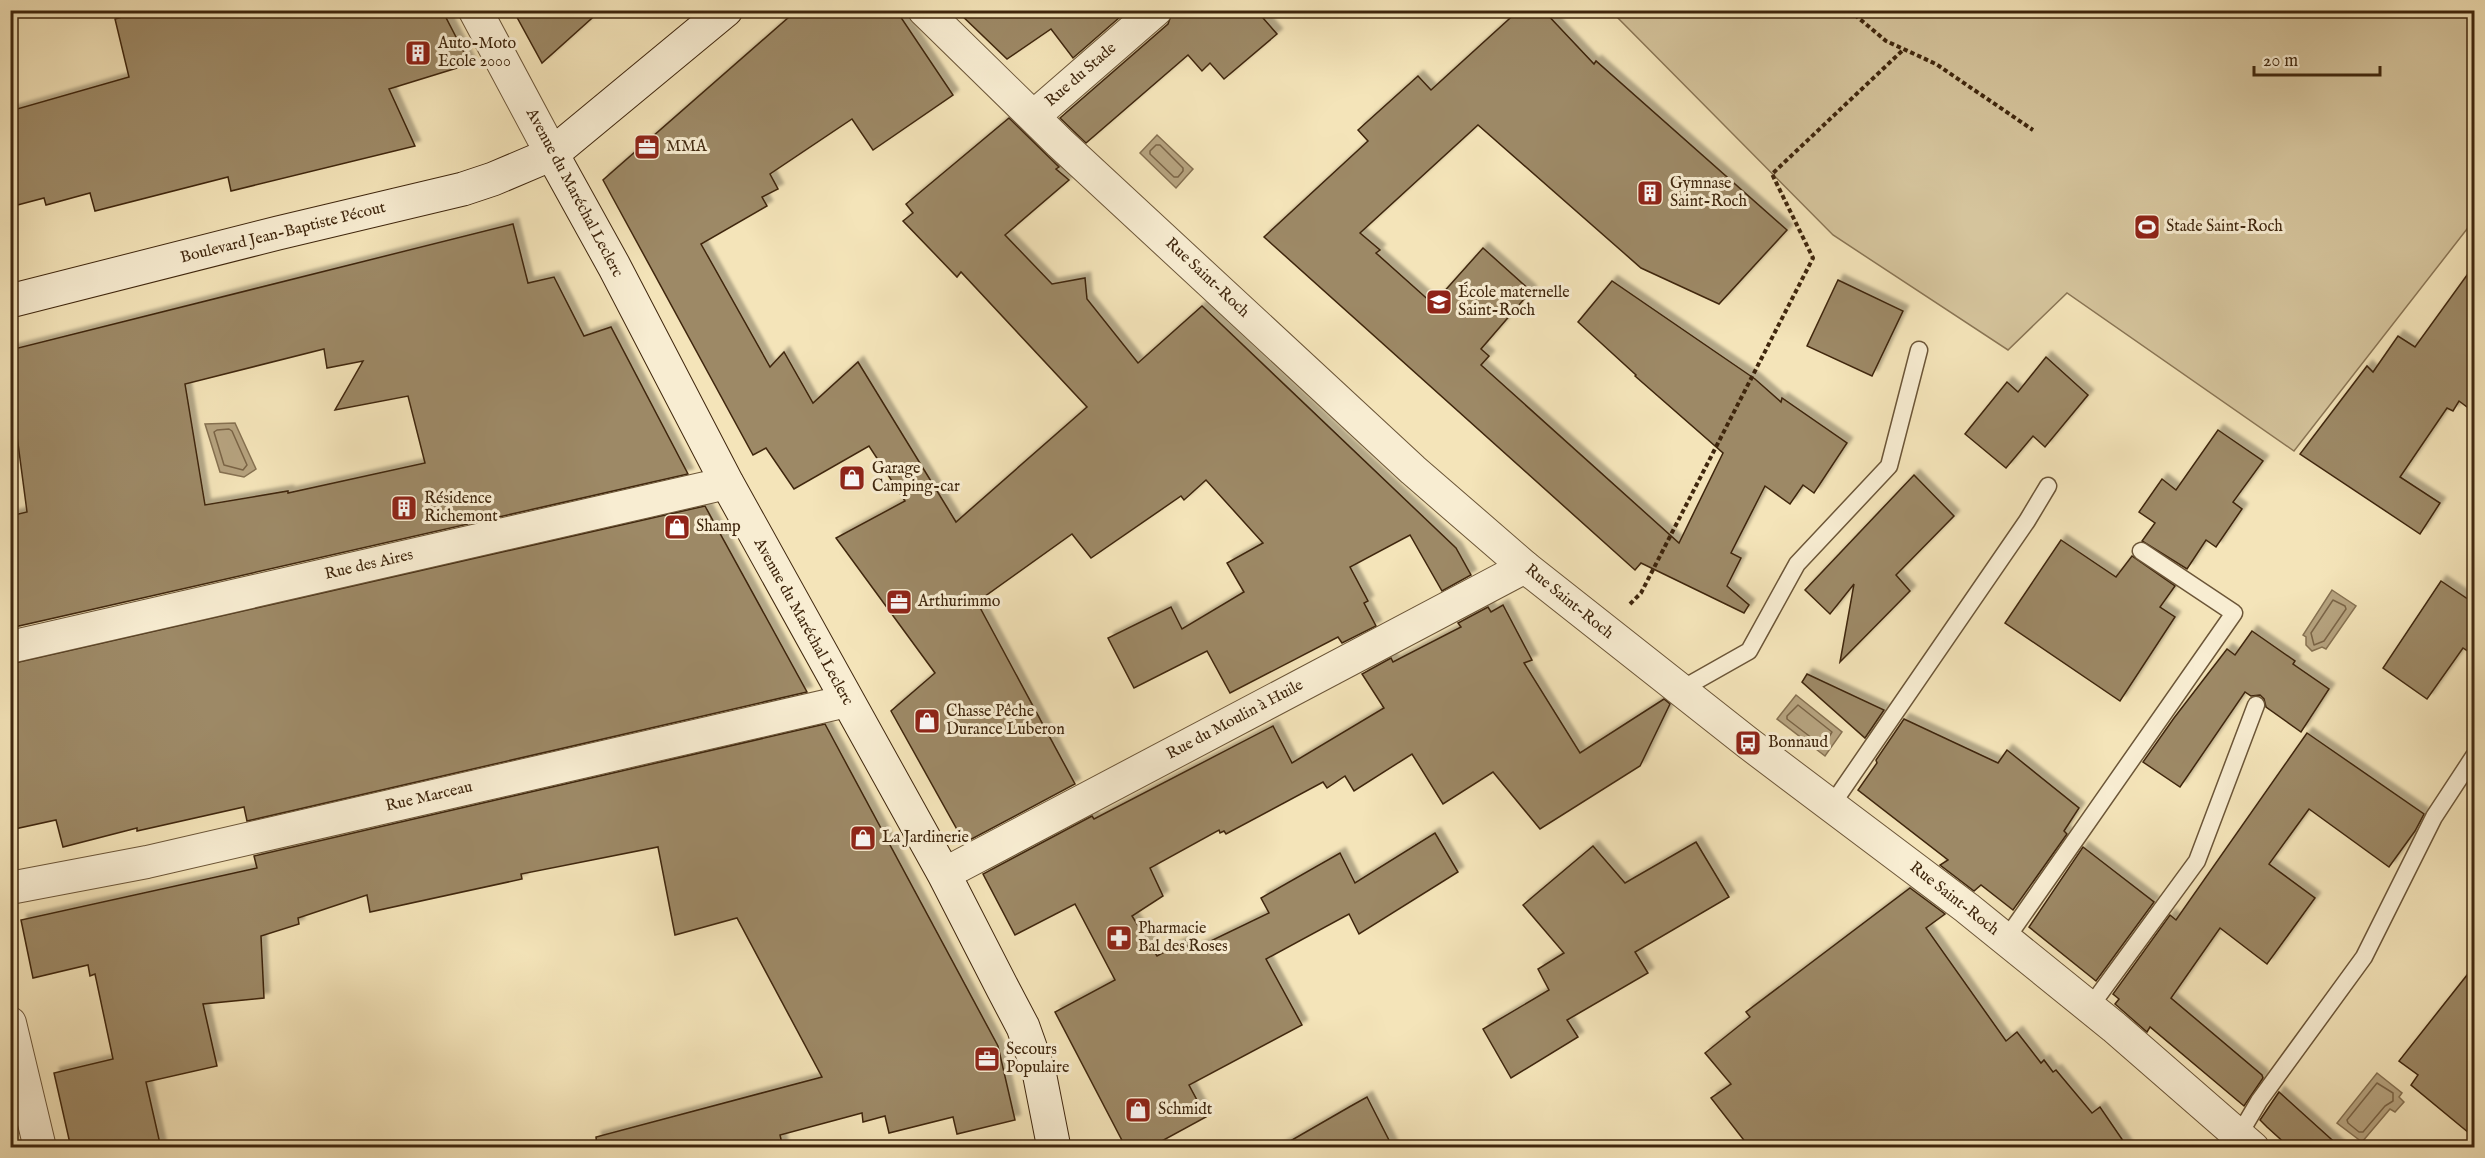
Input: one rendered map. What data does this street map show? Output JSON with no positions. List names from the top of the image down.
{
  "streets": {
    "main road": ["Avenue du Maréchal Leclerc", "Boulevard Jean-Baptiste Pécout"],
    "street": [
      "Rue du Stade",
      "Rue Saint-Roch",
      "Rue des Aires",
      "Rue du Moulin à Huile",
      "Rue Marceau"
    ]
  },
  "crossings": [
    ["Rue du Stade", "Rue Saint-Roch"],
    ["Avenue du Maréchal Leclerc", "Boulevard Jean-Baptiste Pécout"],
    ["Avenue du Maréchal Leclerc", "Rue des Aires"],
    ["Avenue du Maréchal Leclerc", "Rue du Moulin à Huile"],
    ["Avenue du Maréchal Leclerc", "Rue Marceau"],
    ["Rue Saint-Roch", "Rue du Moulin à Huile"]
  ],
  "places": {
    "building": ["Auto-Moto Ecole 2000", "Gymnase Saint-Roch", "Résidence Richemont"],
    "office": ["MMA", "Arthurimmo", "Secours Populaire"],
    "sports": ["Stade Saint-Roch"],
    "school or university": ["École maternelle Saint-Roch"],
    "shop": [
      "Garage Camping-car",
      "Shamp",
      "Chasse Pêche Durance Luberon",
      "La Jardinerie",
      "Schmidt"
    ],
    "bus stop": ["Bonnaud"],
    "pharmacy": ["Pharmacie Bal des Roses"]
  },
  "scale_bar": "20 m"
}
